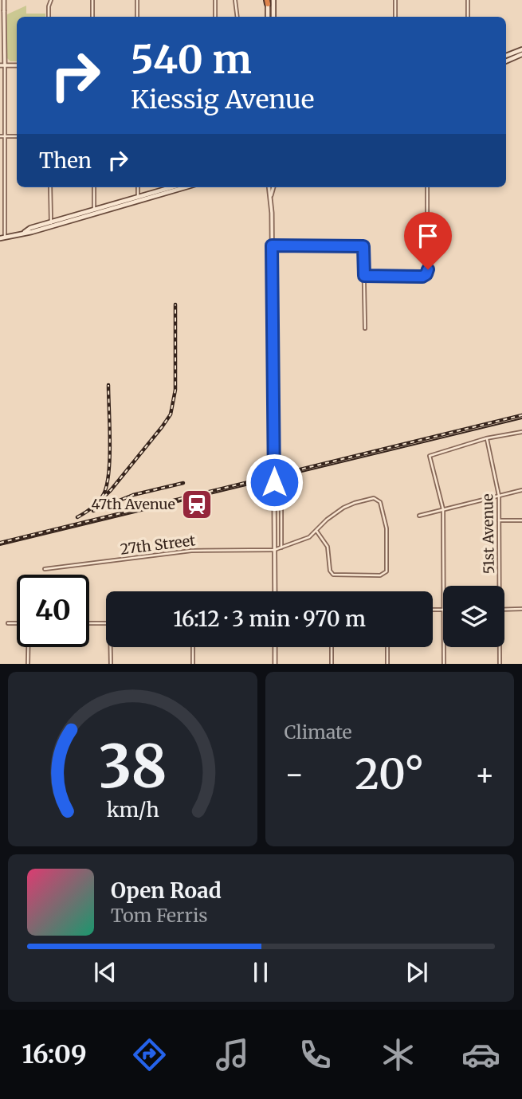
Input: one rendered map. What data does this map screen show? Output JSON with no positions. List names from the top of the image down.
{
  "streets": {
    "street": ["51st Avenue", "27th Street"]
  },
  "places": {
    "station": ["47th Avenue"]
  },
  "page": {
    "turn": ["540 m", "Kiessig Avenue"],
    "then": "Then",
    "limit": "40",
    "trip": "16:12 · 3 min · 970 m",
    "tile": "Climate",
    "heat": ["−", "20°", "+"],
    "song": ["Open Road", "Tom Ferris"],
    "tabs": "16:09",
    "gauge": ["38", "km/h"]
  }
}
